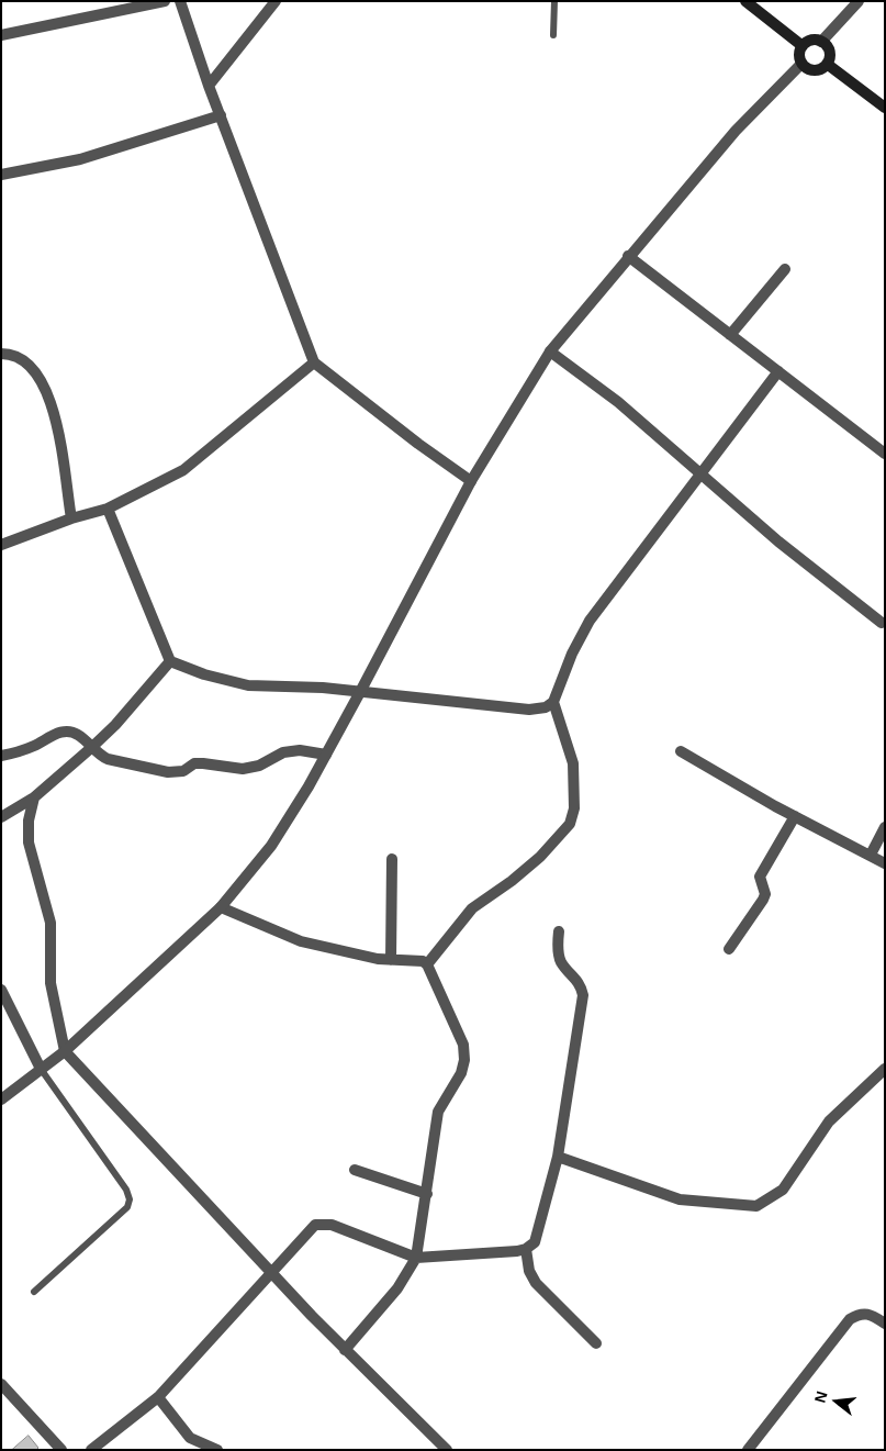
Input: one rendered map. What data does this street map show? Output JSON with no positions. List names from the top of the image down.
{
  "north": "left"
}
